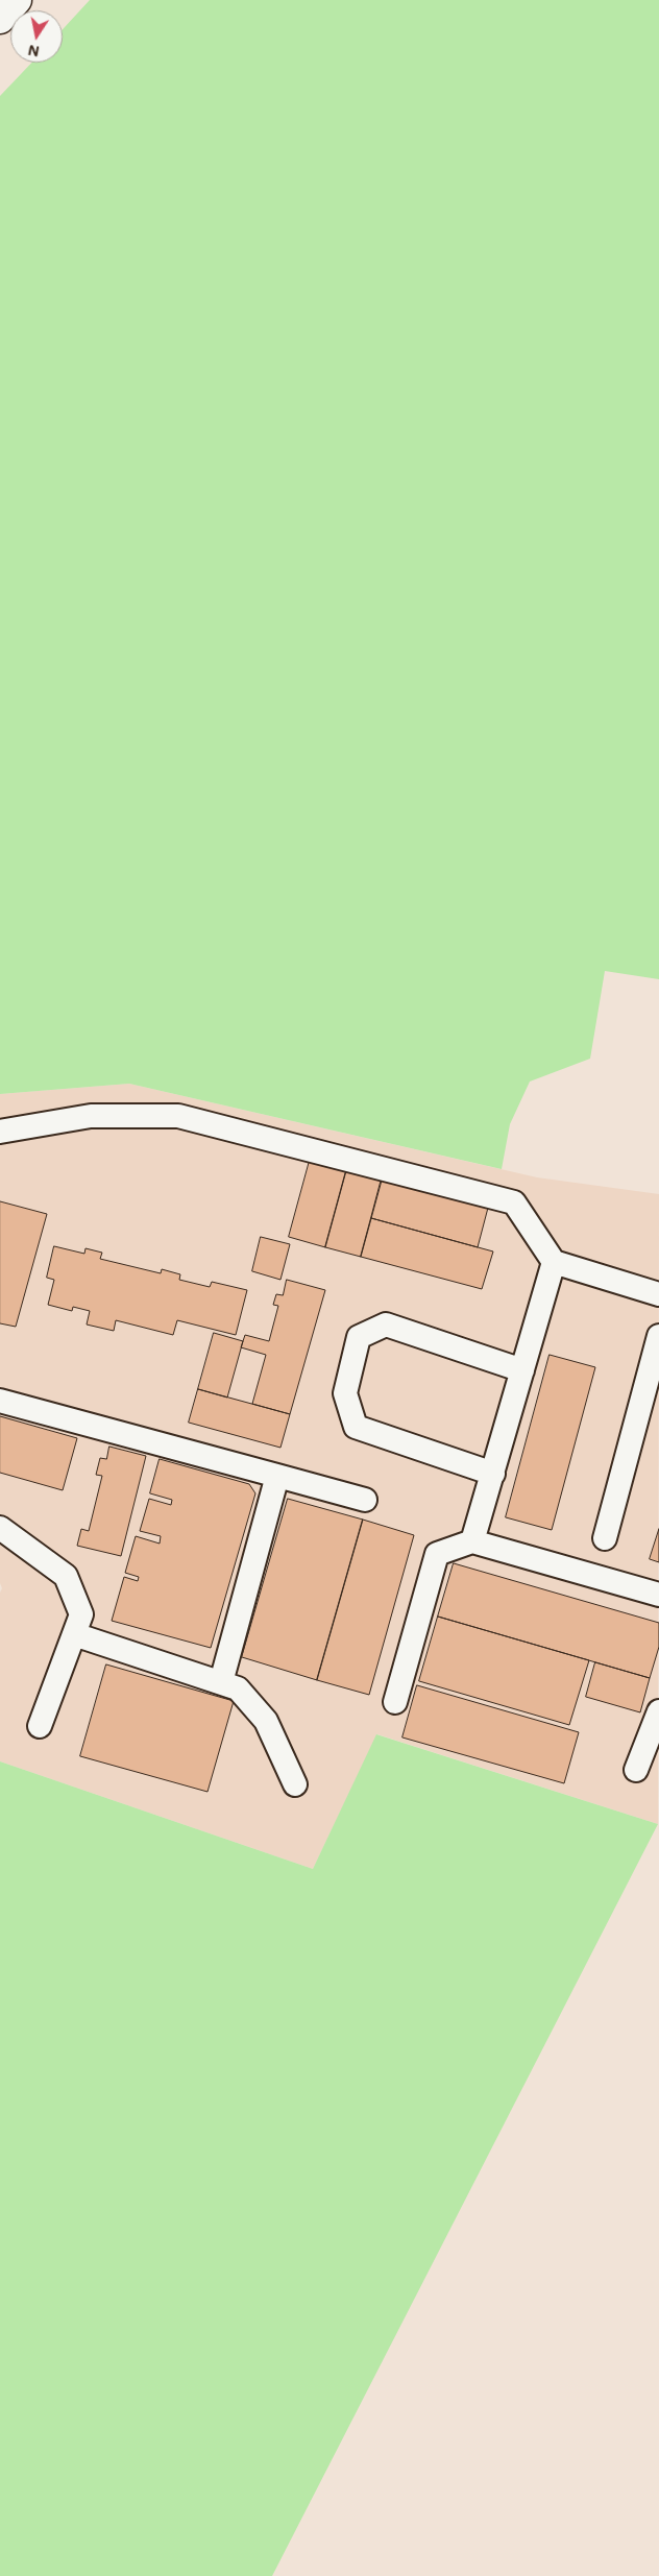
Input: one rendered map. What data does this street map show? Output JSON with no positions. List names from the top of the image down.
{
  "north": "bottom"
}
